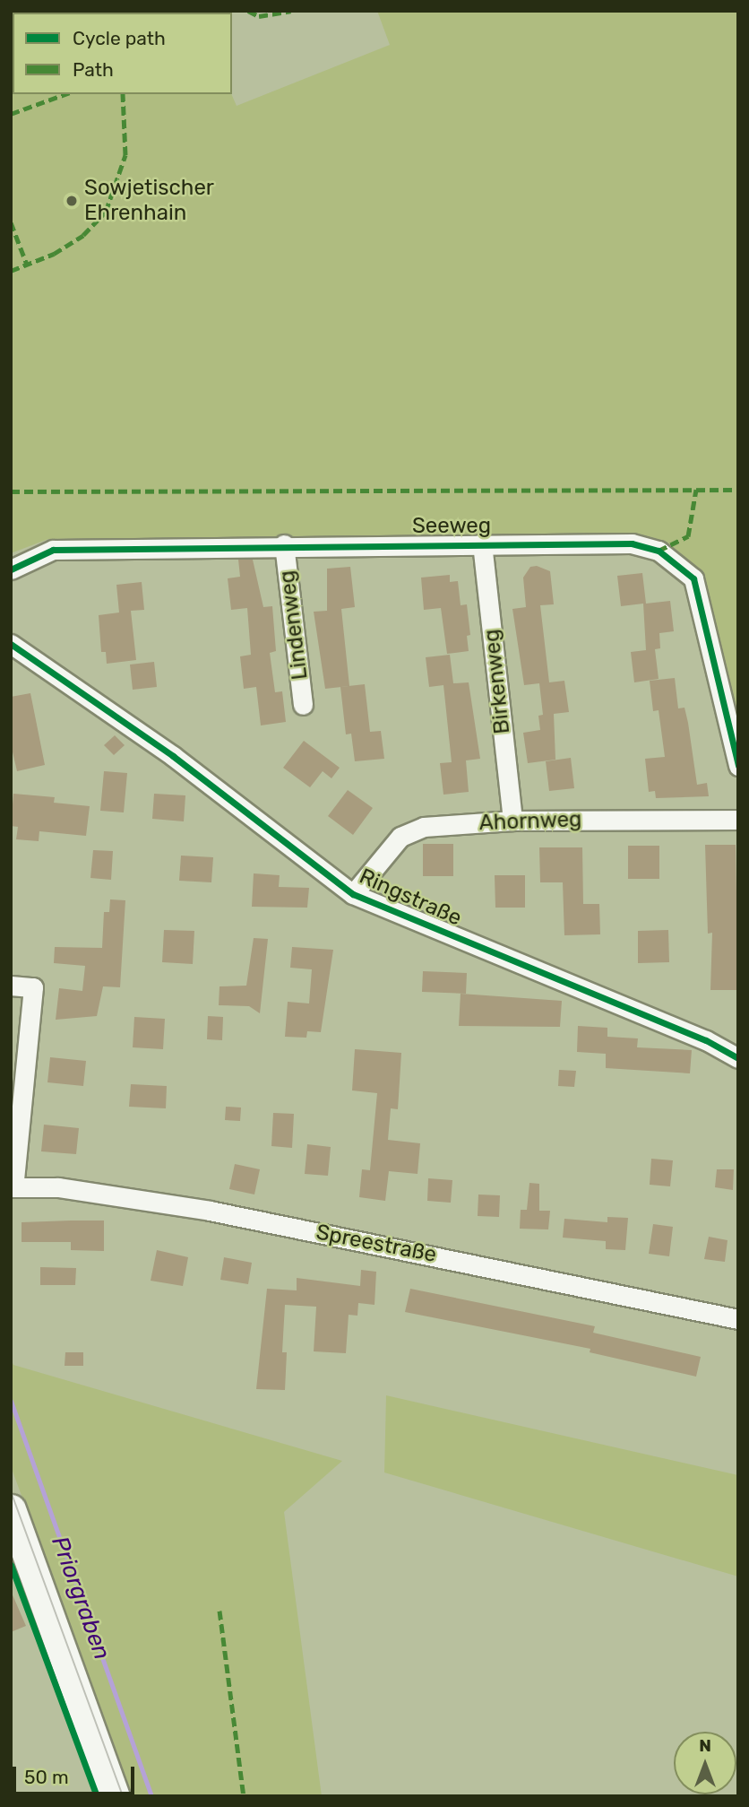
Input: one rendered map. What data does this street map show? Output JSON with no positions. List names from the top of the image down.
{
  "streets": {
    "street": [
      "Seeweg",
      "Lindenweg",
      "Birkenweg",
      "Ahornweg",
      "Ringstraße",
      "Spreestraße"
    ]
  },
  "crossings": [
    ["Seeweg", "Lindenweg"],
    ["Seeweg", "Birkenweg"],
    ["Birkenweg", "Ahornweg"],
    ["Ahornweg", "Ringstraße"]
  ],
  "water": ["Priorgraben"],
  "places": ["Sowjetischer Ehrenhain"],
  "legend": ["Cycle path", "Path"],
  "scale_bar": "50 m",
  "north": "top"
}
